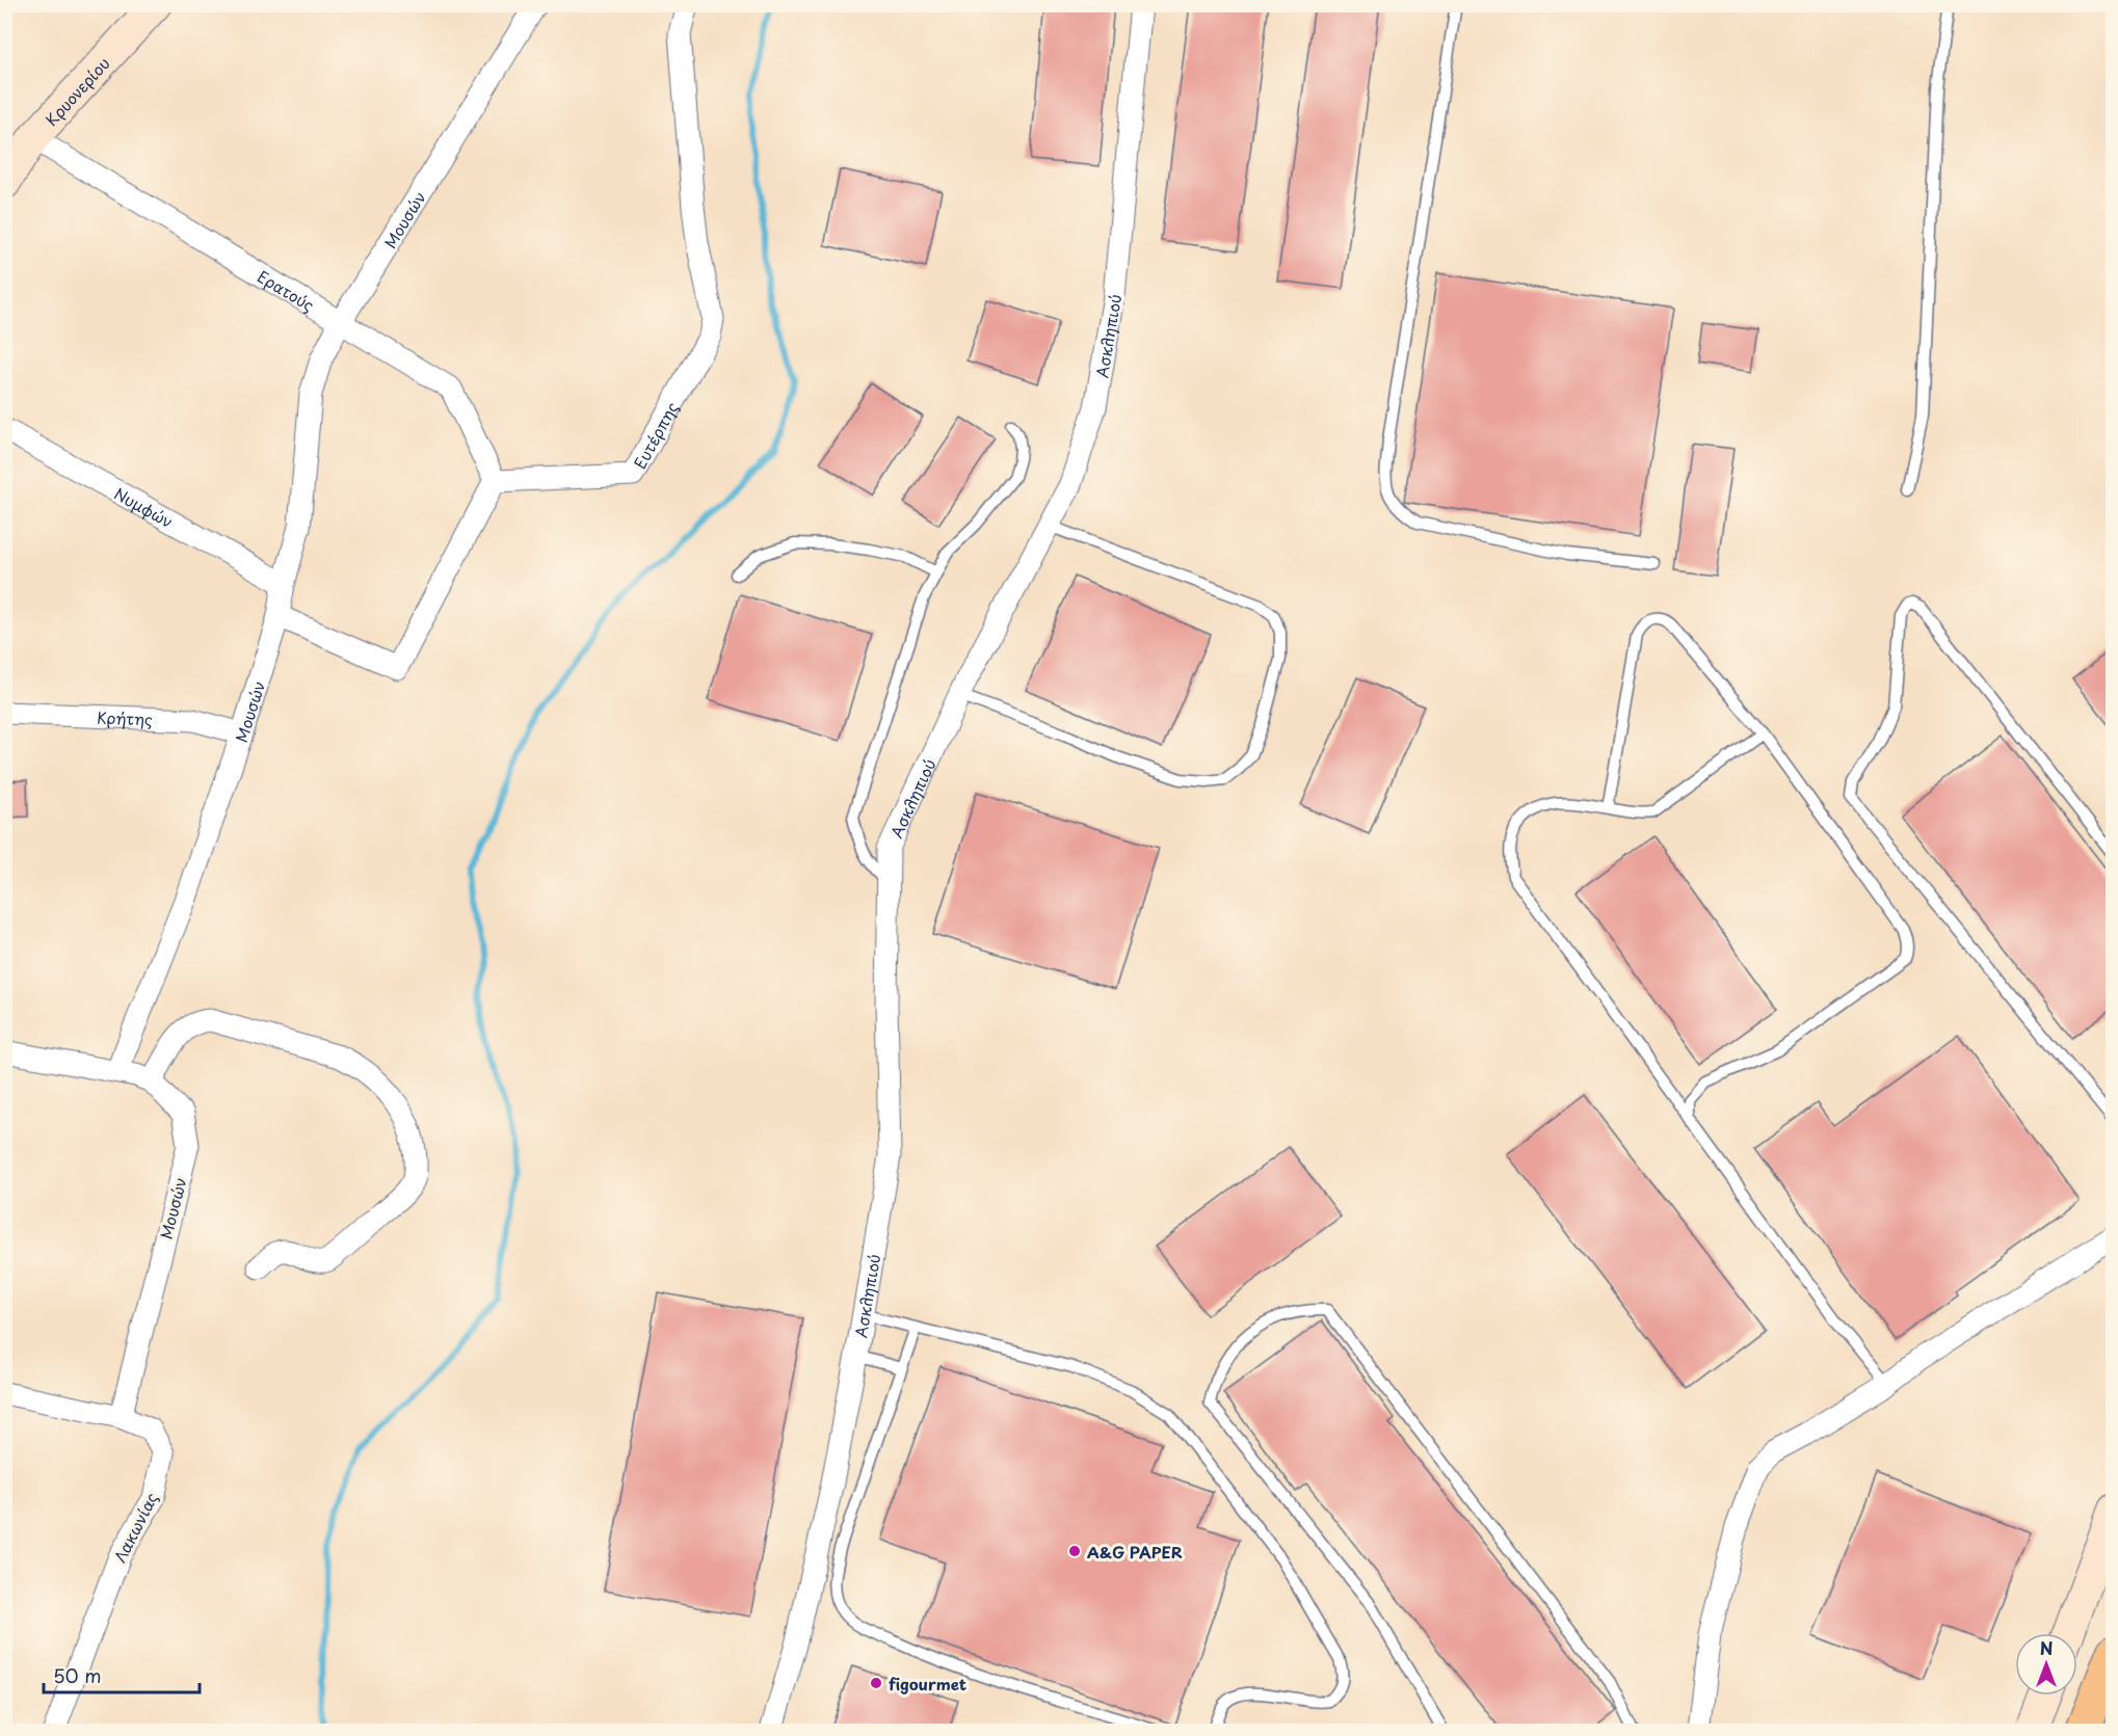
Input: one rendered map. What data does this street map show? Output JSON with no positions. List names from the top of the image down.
{
  "streets": {
    "main road": ["Κρυονερίου"],
    "street": [
      "Μουσών",
      "Ερατούς",
      "Ασκληπιού",
      "Ευτέρπης",
      "Νυμφών",
      "Κρήτης",
      "Λακωνίας"
    ]
  },
  "crossings": [
    ["Κρυονερίου", "Ερατούς"],
    ["Μουσών", "Ερατούς"],
    ["Μουσών", "Νυμφών"],
    ["Μουσών", "Κρήτης"],
    ["Μουσών", "Λακωνίας"],
    ["Ερατούς", "Ευτέρπης"]
  ],
  "places": ["A&G PAPER", "figourmet"],
  "scale_bar": "50 m",
  "north": "top"
}
